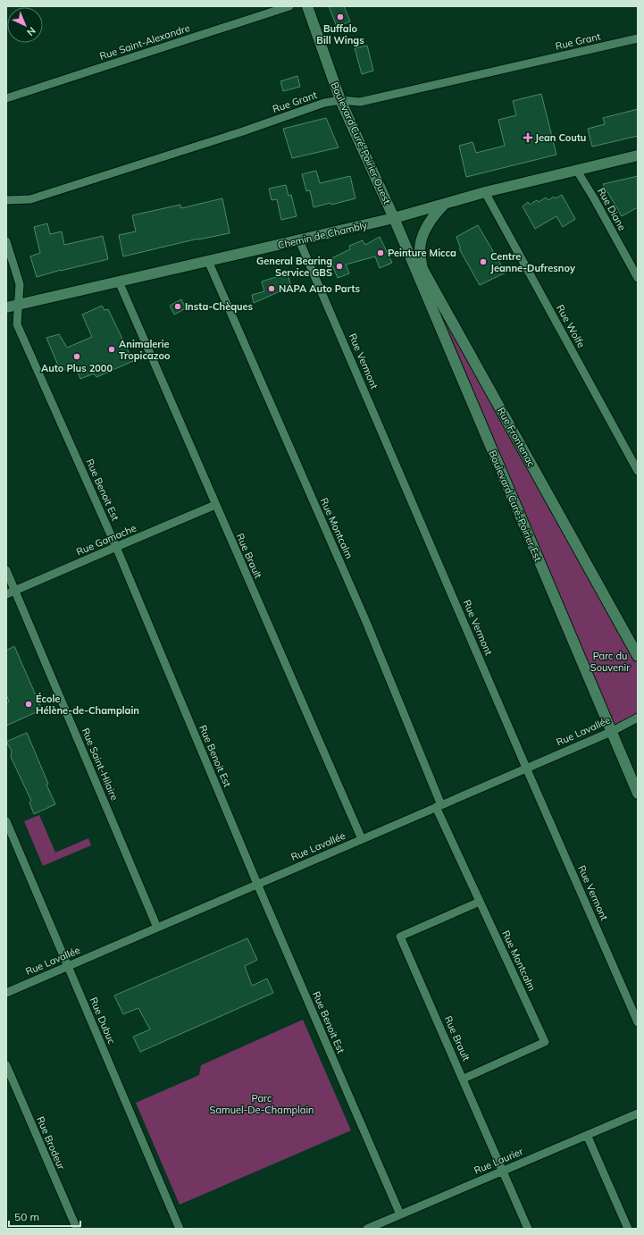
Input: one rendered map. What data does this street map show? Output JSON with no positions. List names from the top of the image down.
{
  "streets": {
    "main road": [
      "Boulevard Curé-Poirier Ouest",
      "Chemin de Chambly",
      "Rue Frontenac",
      "Boulevard Curé-Poirier Est"
    ],
    "street": [
      "Rue Grant",
      "Rue Saint-Alexandre",
      "Rue Diane",
      "Rue Wolfe",
      "Rue Vermont",
      "Rue Benoit Est",
      "Rue Montcalm",
      "Rue Gamache",
      "Rue Brault",
      "Rue Lavallée",
      "Rue Saint-Hilaire",
      "Rue Dubuc",
      "Rue Brodeur",
      "Rue Laurier"
    ]
  },
  "crossings": [
    ["Rue Grant", "Boulevard Curé-Poirier Ouest"],
    ["Boulevard Curé-Poirier Ouest", "Chemin de Chambly"],
    ["Boulevard Curé-Poirier Ouest", "Rue Frontenac"],
    ["Boulevard Curé-Poirier Ouest", "Boulevard Curé-Poirier Est"],
    ["Rue Diane", "Chemin de Chambly"],
    ["Chemin de Chambly", "Rue Wolfe"],
    ["Chemin de Chambly", "Rue Vermont"],
    ["Chemin de Chambly", "Rue Frontenac"],
    ["Chemin de Chambly", "Rue Benoit Est"],
    ["Chemin de Chambly", "Boulevard Curé-Poirier Est"],
    ["Chemin de Chambly", "Rue Montcalm"],
    ["Chemin de Chambly", "Rue Brault"],
    ["Rue Vermont", "Rue Lavallée"],
    ["Rue Frontenac", "Boulevard Curé-Poirier Est"],
    ["Rue Benoit Est", "Rue Gamache"],
    ["Rue Benoit Est", "Rue Lavallée"],
    ["Rue Benoit Est", "Rue Laurier"],
    ["Boulevard Curé-Poirier Est", "Rue Lavallée"],
    ["Rue Montcalm", "Rue Brault"],
    ["Rue Montcalm", "Rue Lavallée"],
    ["Rue Gamache", "Rue Brault"],
    ["Rue Gamache", "Rue Saint-Hilaire"],
    ["Rue Brault", "Rue Lavallée"],
    ["Rue Brault", "Rue Laurier"],
    ["Rue Lavallée", "Rue Saint-Hilaire"],
    ["Rue Lavallée", "Rue Dubuc"]
  ],
  "parks": ["Parc du Souvenir", "Parc Samuel-De-Champlain"],
  "places": {
    "other": [
      "Buffalo Bill Wings",
      "Peinture Micca",
      "Centre Jeanne-Dufresnoy",
      "General Bearing Service GBS",
      "NAPA Auto Parts",
      "Insta-Chèques",
      "Animalerie Tropicazoo",
      "Auto Plus 2000",
      "École Hélène-de-Champlain"
    ],
    "health": ["Jean Coutu"]
  },
  "scale_bar": "50 m",
  "north": "bottom right"
}
